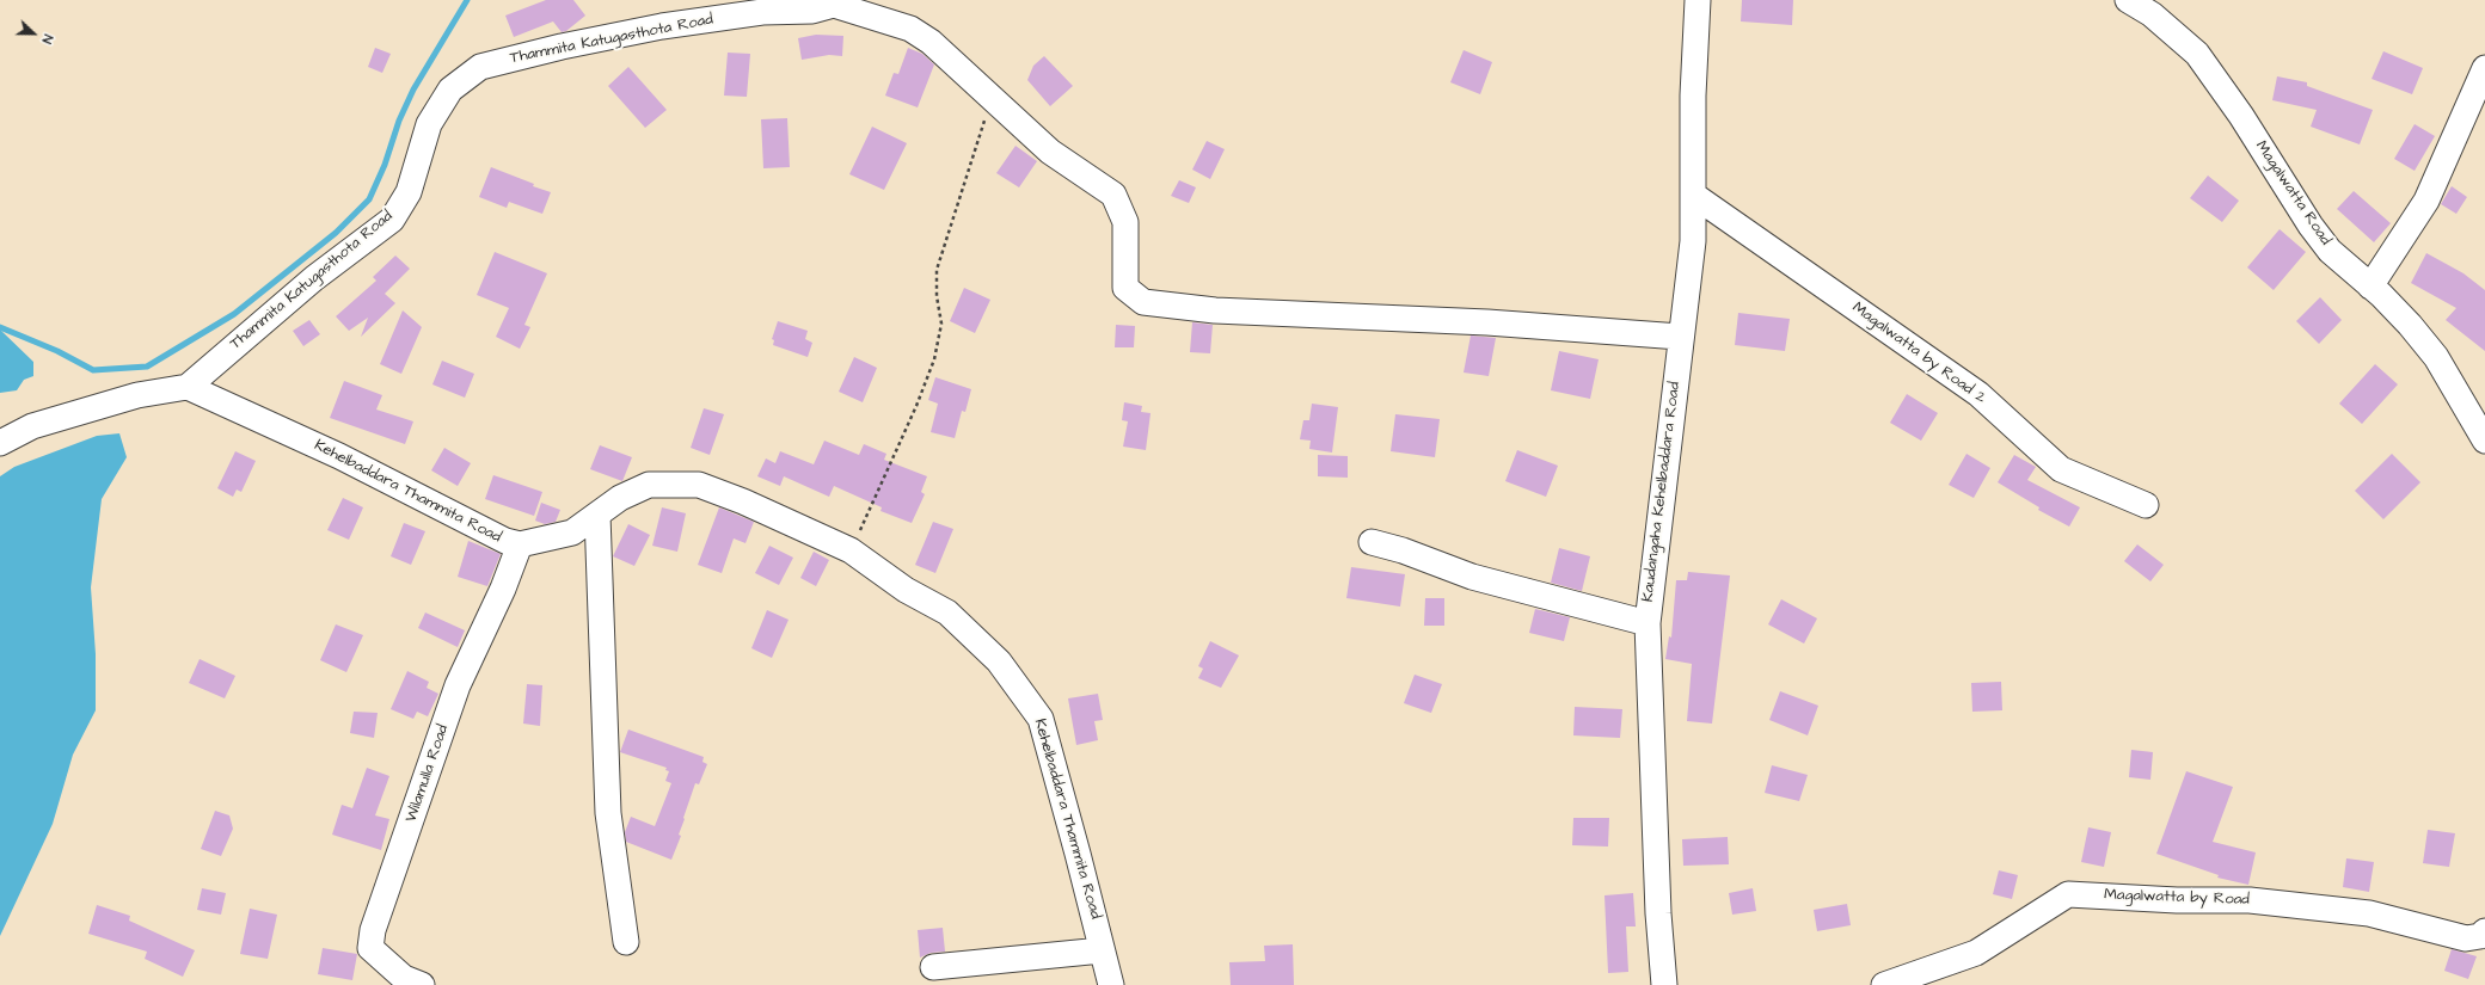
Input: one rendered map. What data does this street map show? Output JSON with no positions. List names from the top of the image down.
{
  "streets": {
    "street": [
      "Thammita Katugasthota Road",
      "Magalwatta Road",
      "Magalwatta by Road 2",
      "Kehelbaddara Thammita Road",
      "Kaudangaha Kehelbaddara Road",
      "Wilamulla Road",
      "Magalwatta by Road"
    ]
  },
  "crossings": [
    ["Thammita Katugasthota Road", "Kehelbaddara Thammita Road"],
    ["Magalwatta by Road 2", "Kaudangaha Kehelbaddara Road"],
    ["Kehelbaddara Thammita Road", "Wilamulla Road"]
  ],
  "north": "right"
}
